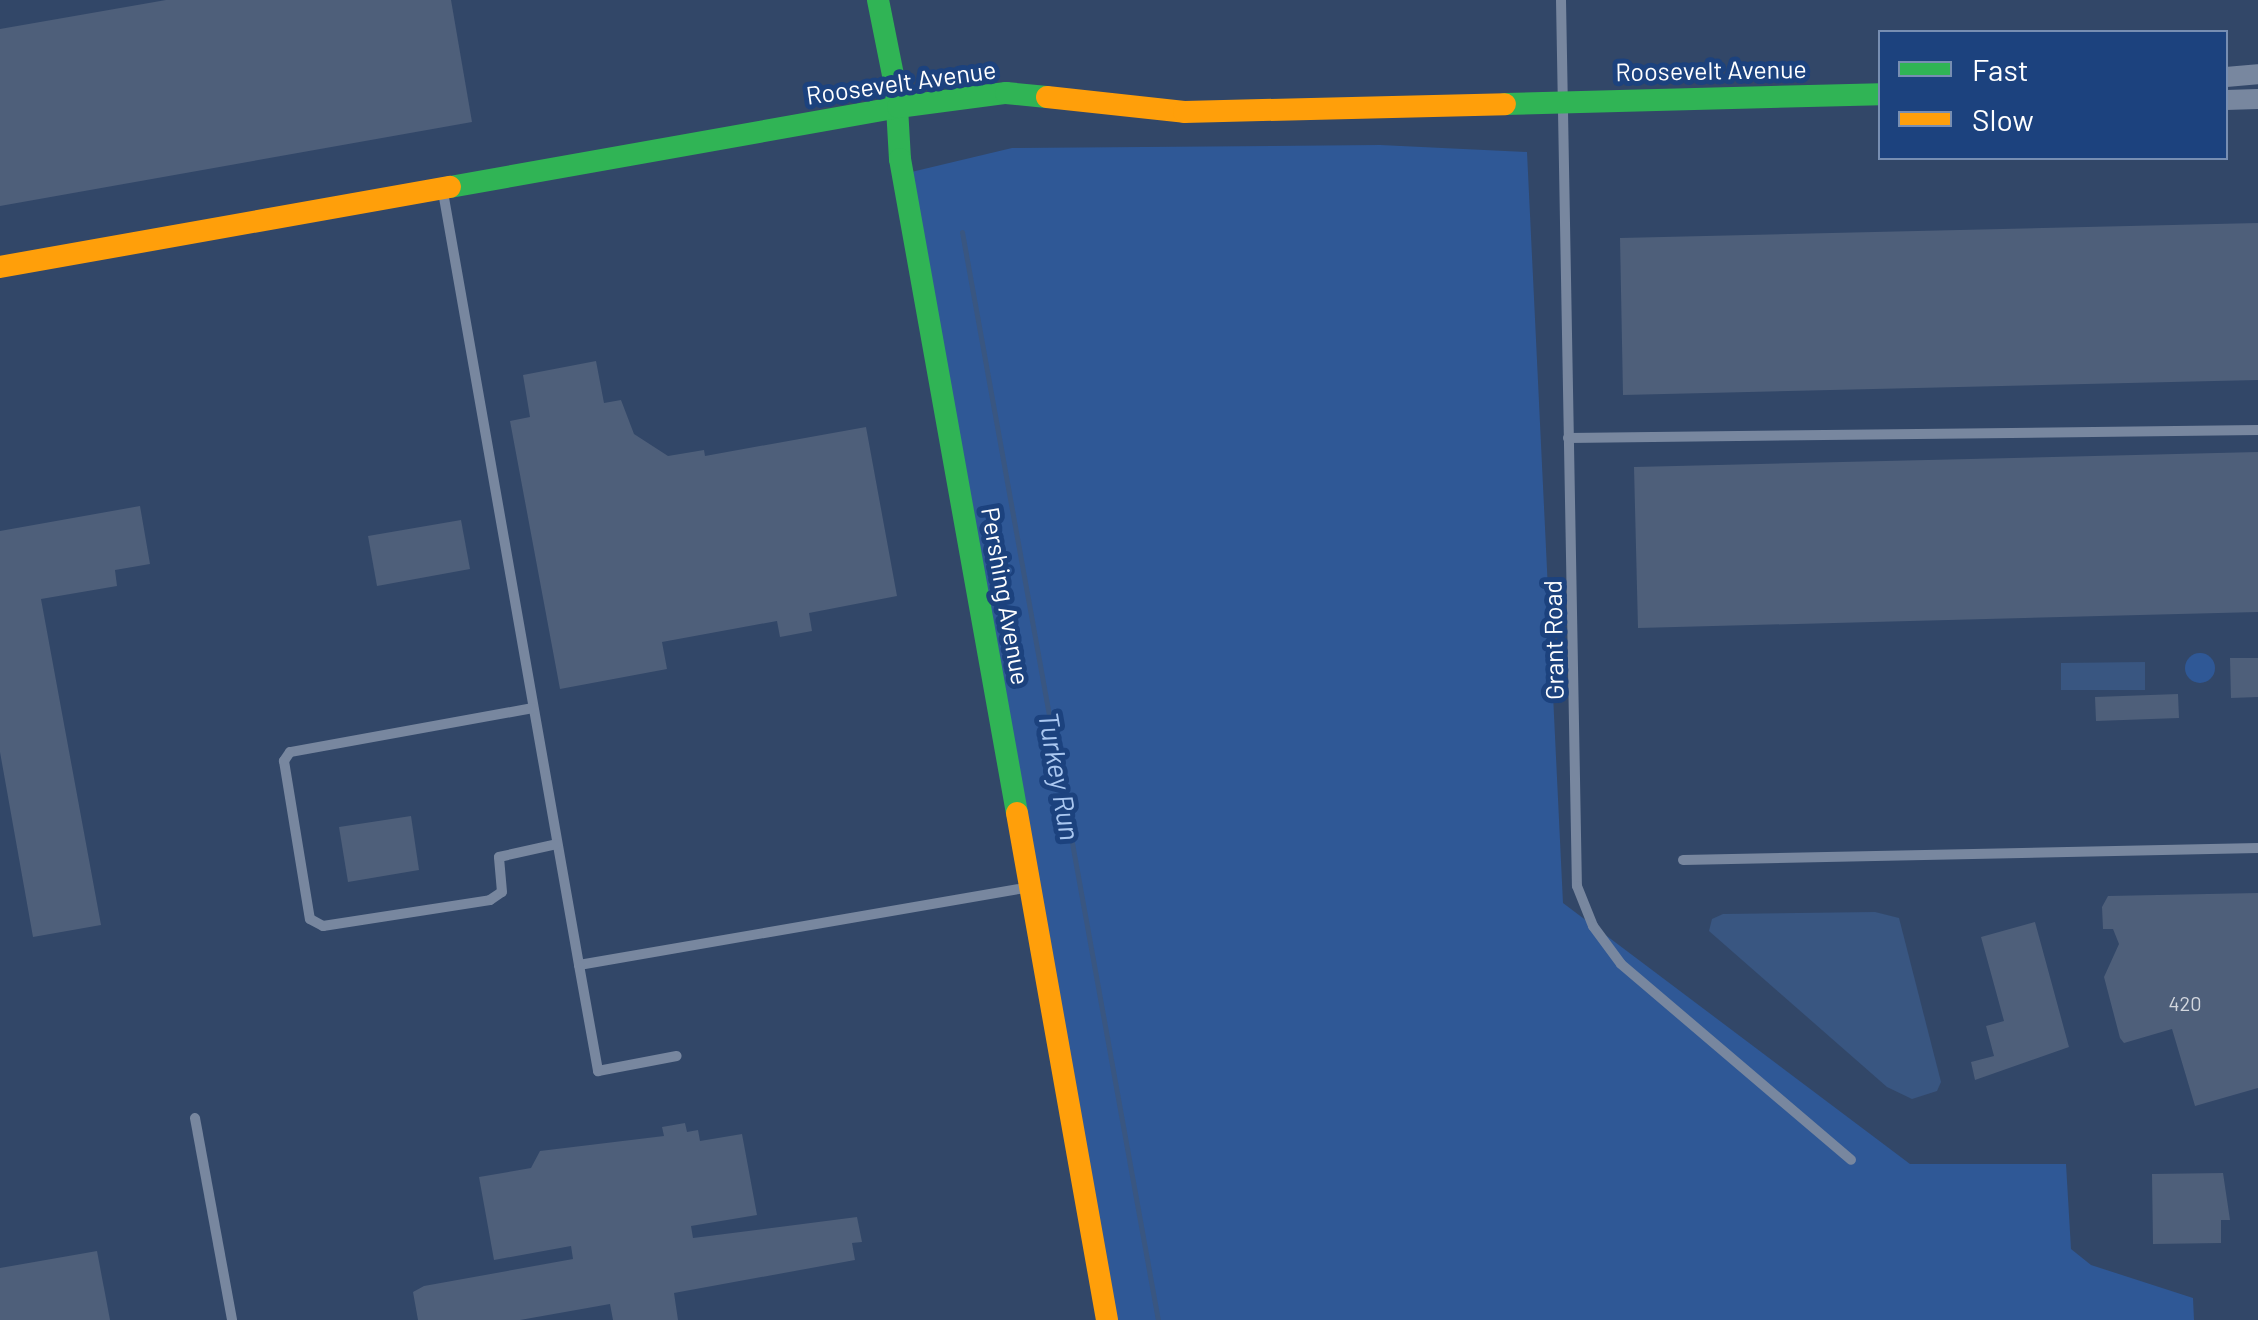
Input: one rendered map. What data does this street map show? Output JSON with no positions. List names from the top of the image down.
{
  "streets": {
    "street": ["Roosevelt Avenue", "Pershing Avenue"],
    "lane": ["Grant Road"]
  },
  "crossings": [
    ["Roosevelt Avenue", "Pershing Avenue"],
    ["Roosevelt Avenue", "Grant Road"]
  ],
  "water": ["Turkey Run"],
  "house_numbers": ["420"],
  "legend": ["Fast", "Slow"]
}
